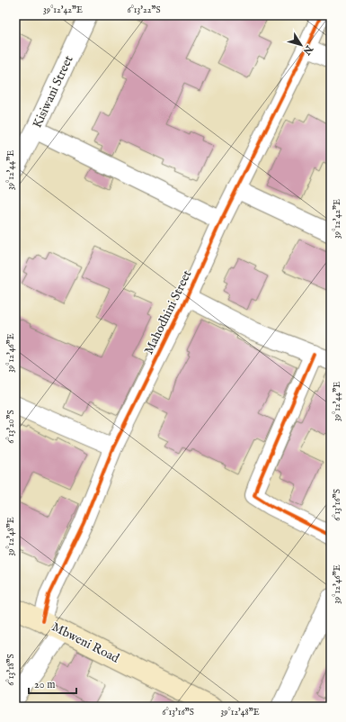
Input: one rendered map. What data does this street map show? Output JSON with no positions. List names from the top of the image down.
{
  "streets": {
    "street": ["Kisiwani Street", "Mahodhini Street", "Mbweni Road"]
  },
  "crossings": [
    ["Mahodhini Street", "Mbweni Road"]
  ],
  "scale_bar": "20 m",
  "north": "bottom right",
  "coordinates": [
    "39°12'42\"E",
    "6°13'22\"S",
    "39°12'44\"E",
    "39°12'46\"E",
    "6°13'20\"S",
    "6°13'16\"S",
    "39°12'48\"E",
    "6°13'18\"S"
  ]
}
